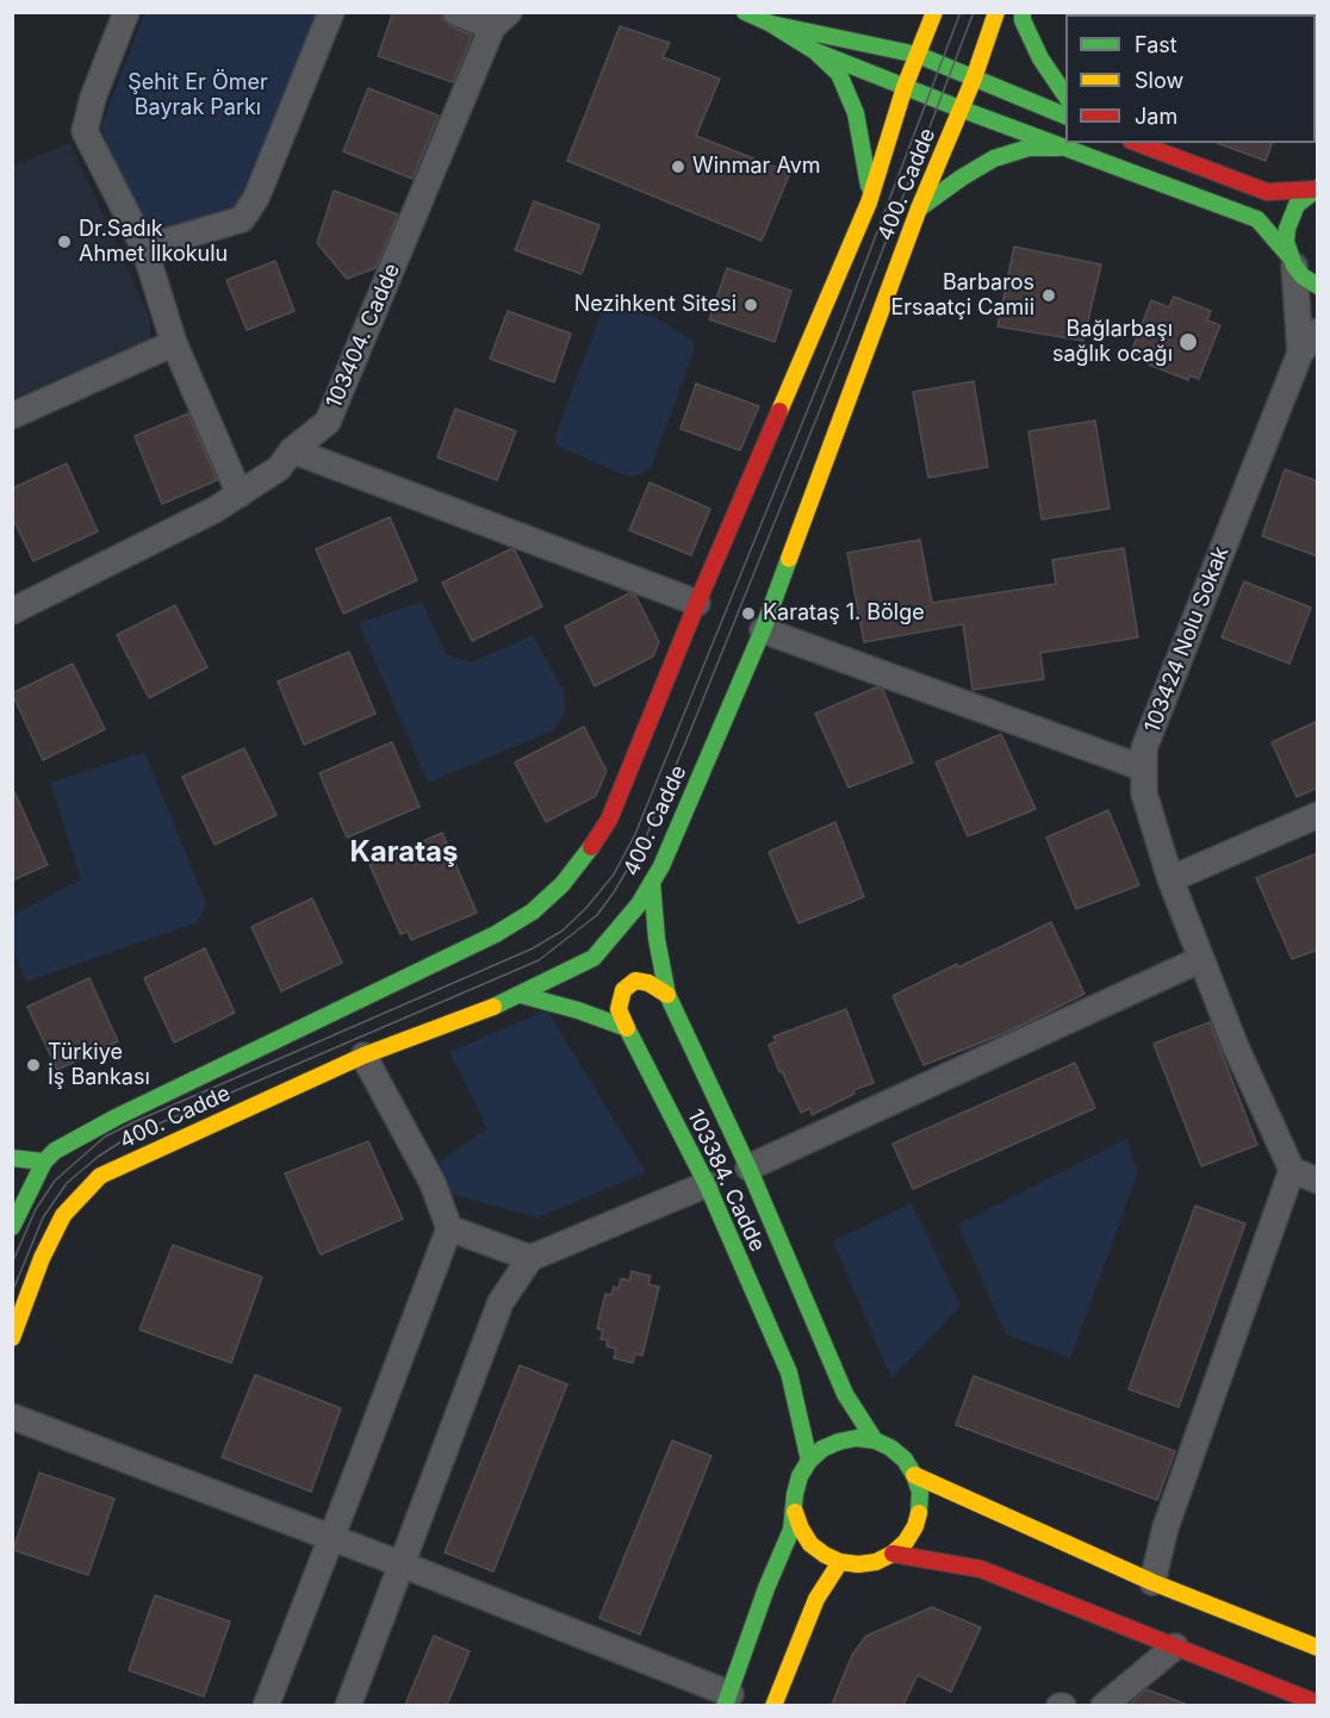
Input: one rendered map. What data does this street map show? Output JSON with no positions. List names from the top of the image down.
{
  "streets": {
    "main road": ["400. Cadde", "103384. Cadde"],
    "street": ["103404. Cadde", "103424 Nolu Sokak"]
  },
  "districts": ["Karataş"],
  "parks": ["Şehit Er Ömer Bayrak Parkı"],
  "places": [
    "Winmar Avm",
    "Dr.Sadık Ahmet İlkokulu",
    "Barbaros Ersaatçi Camii",
    "Nezihkent Sitesi",
    "Bağlarbaşı sağlık ocağı",
    "Karataş 1. Bölge",
    "Türkiye İş Bankası"
  ],
  "legend": ["Fast", "Slow", "Jam"]
}
